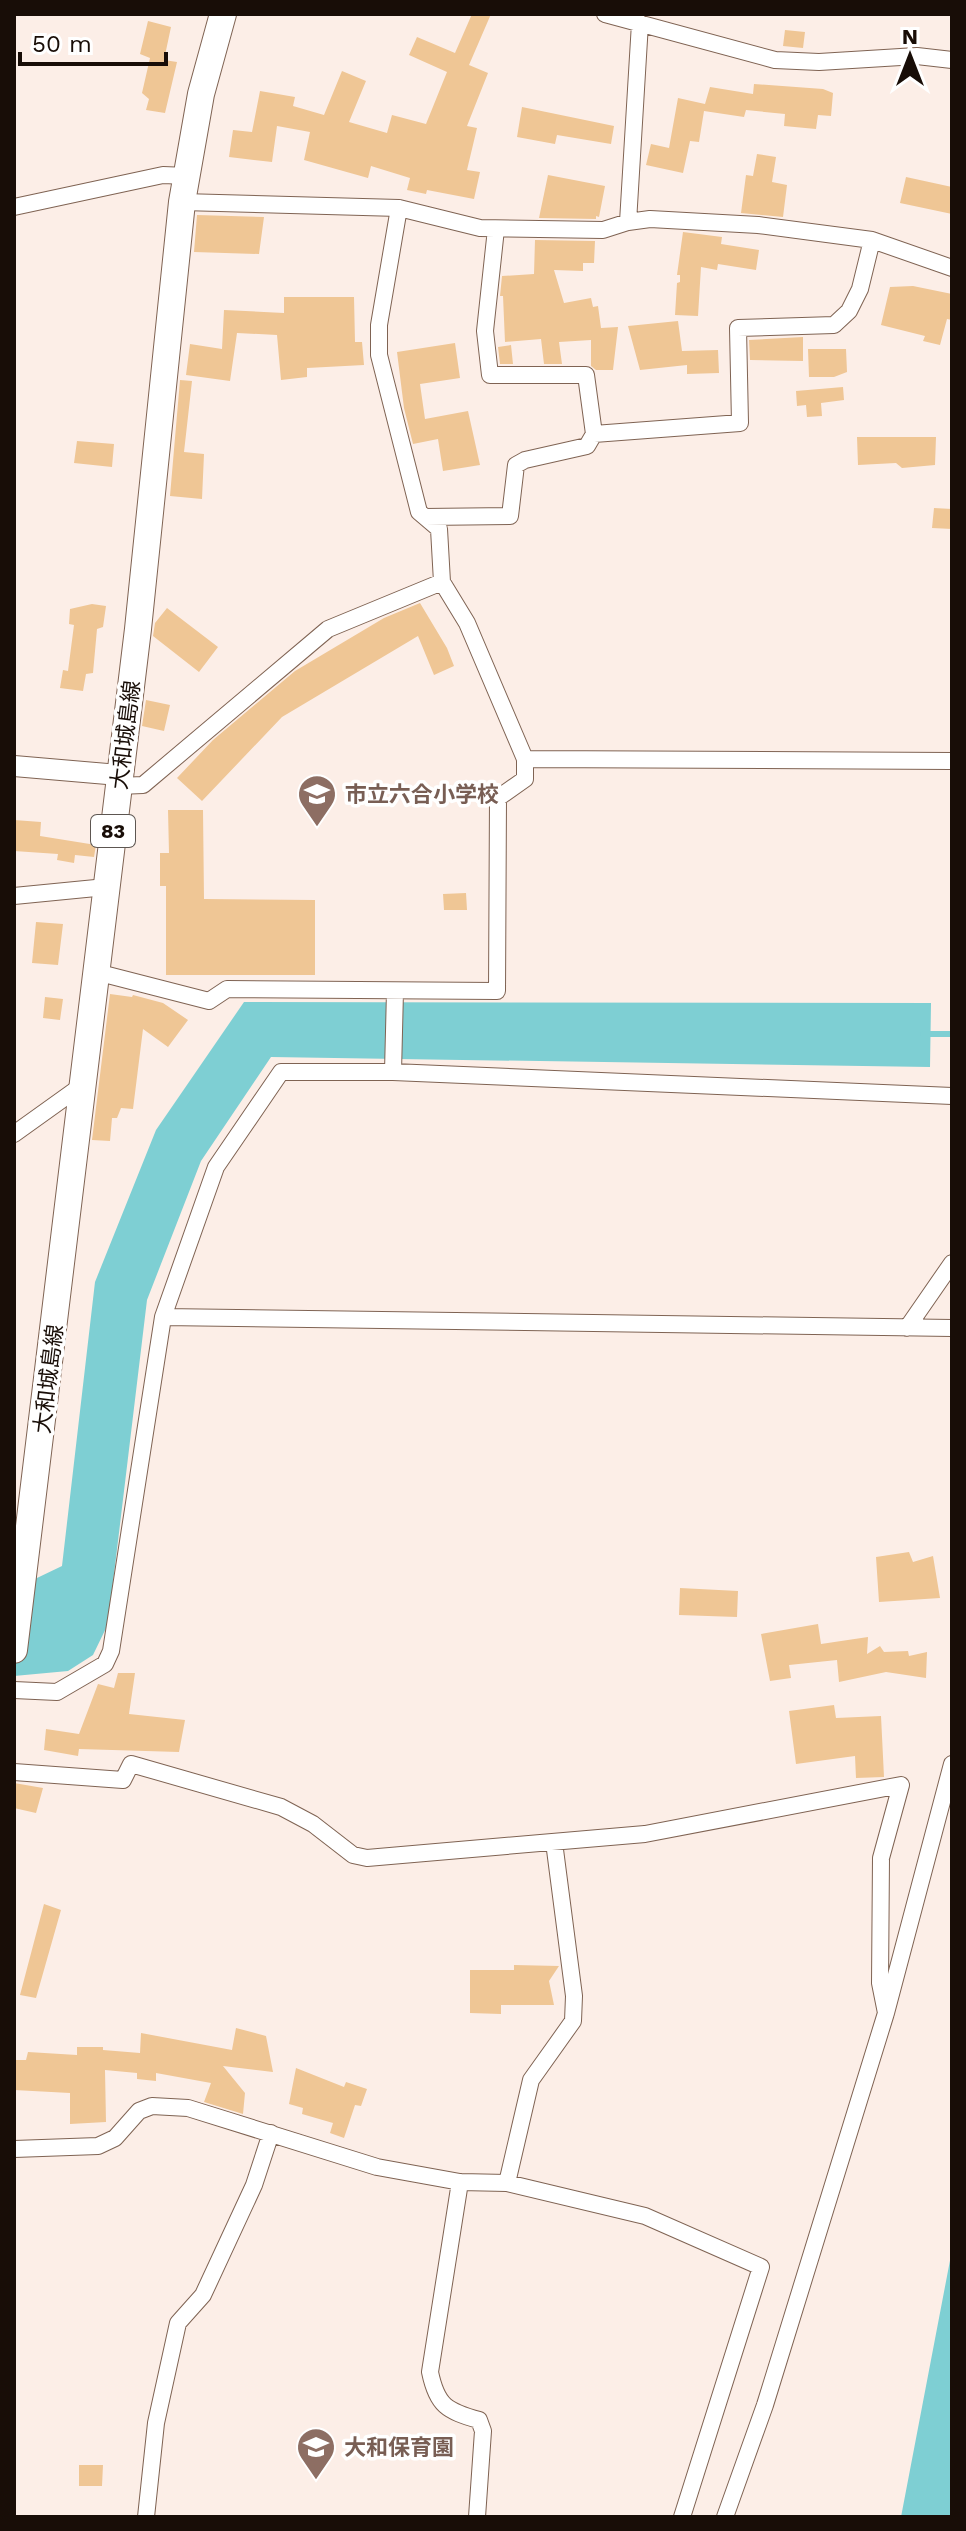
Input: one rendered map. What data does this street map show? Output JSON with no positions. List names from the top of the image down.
{
  "streets": {
    "main road": ["大和城島線", "83"]
  },
  "places": {
    "school or university": ["市立六合小学校", "大和保育園"]
  },
  "scale_bar": "50 m",
  "north": "top"
}
